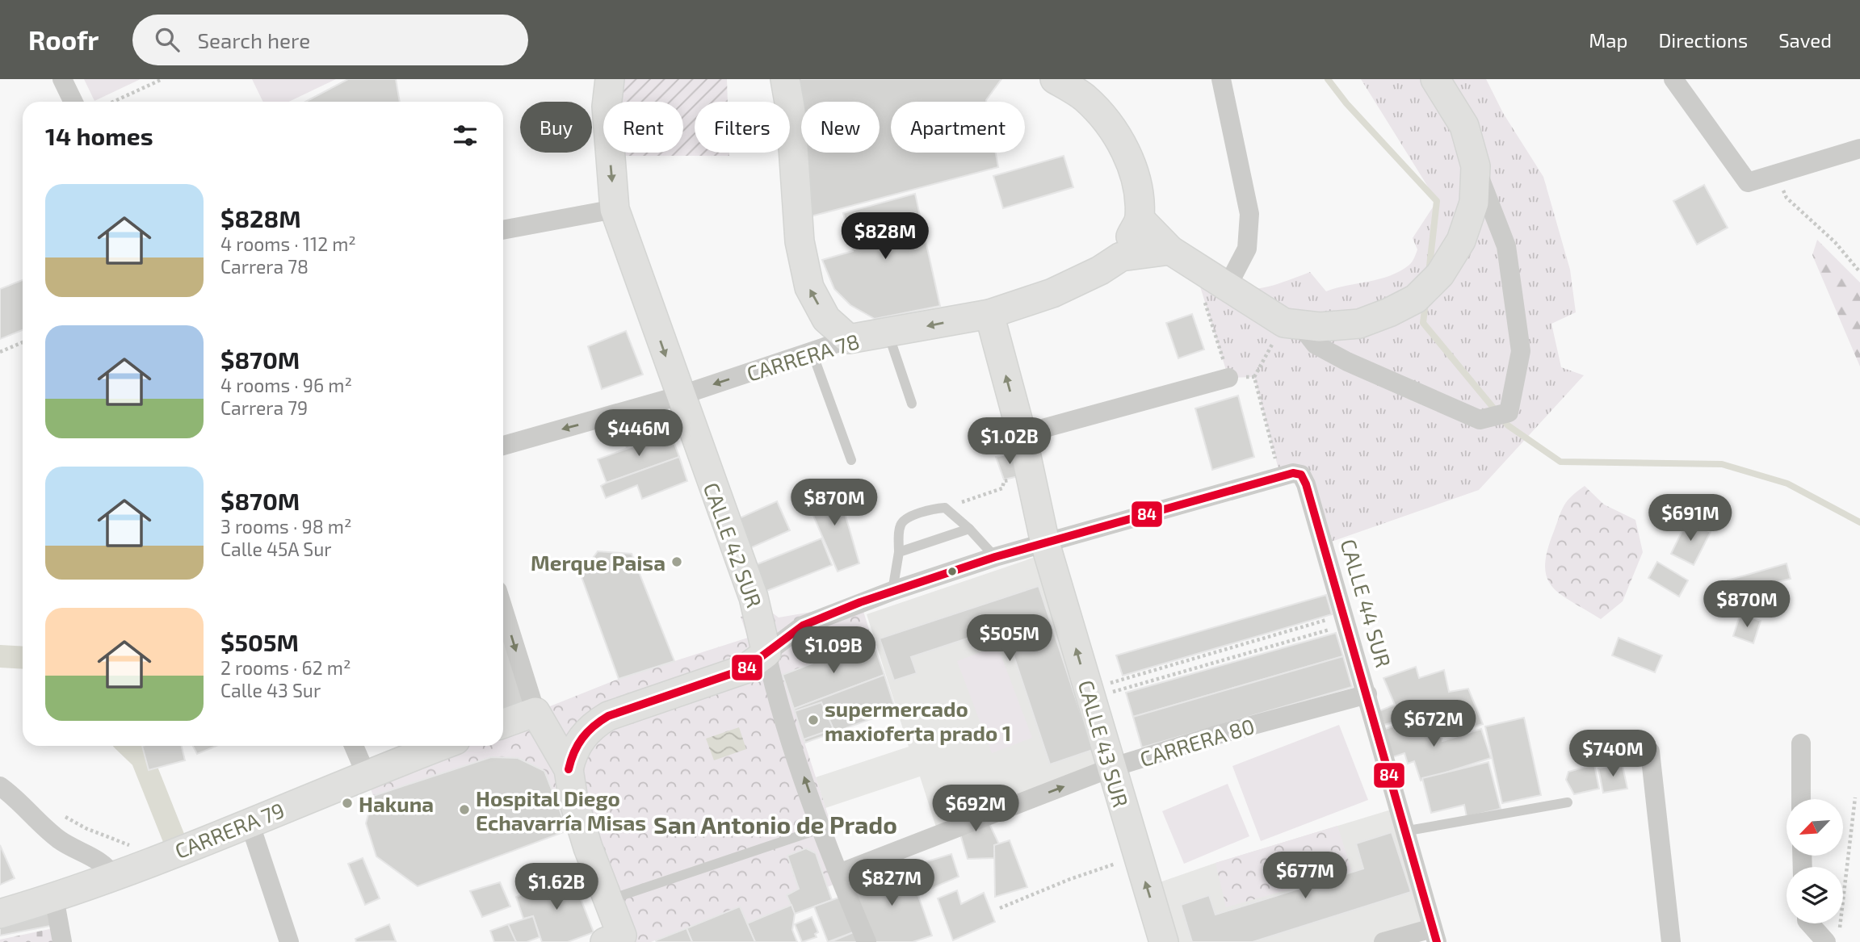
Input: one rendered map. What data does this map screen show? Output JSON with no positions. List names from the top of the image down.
{
  "streets": {
    "main road": [
      "CARRERA 78",
      "CALLE 42 SUR",
      "CALLE 43 SUR",
      "CARRERA 79"
    ],
    "street": ["CALLE 44 SUR", "CARRERA 80"]
  },
  "crossings": [
    ["CARRERA 78", "CALLE 42 SUR"],
    ["CARRERA 78", "CALLE 43 SUR"],
    ["CALLE 42 SUR", "CARRERA 80"],
    ["CALLE 44 SUR", "CARRERA 80"],
    ["CARRERA 80", "CALLE 43 SUR"]
  ],
  "one_way": ["CARRERA 78", "CARRERA 80", "CALLE 43 SUR"],
  "districts": ["San Antonio de Prado"],
  "places": [
    "Merque Paisa",
    "supermercado maxioferta prado 1",
    "Hakuna",
    "Hospital Diego Echavarría Misas"
  ],
  "lines": ["transit line 84"],
  "north": "bottom left",
  "page": {
    "header": "Roofr",
    "search": "Search here",
    "nav": ["Map", "Directions", "Saved"],
    "chip": [
      "Buy",
      "Rent",
      "Filters",
      "New",
      "Apartment"
    ],
    "heading": "14 homes",
    "list": [
      {
        "name": "$828M",
        "note": "4 rooms · 112 m² · Carrera 78"
      },
      {
        "name": "$870M",
        "note": "4 rooms · 96 m² · Carrera 79"
      },
      {
        "name": "$870M",
        "note": "3 rooms · 98 m² · Calle 45A Sur"
      },
      {
        "name": "$505M",
        "note": "2 rooms · 62 m² · Calle 43 Sur"
      }
    ],
    "price": [
      "$828M",
      "$446M",
      "$1.02B",
      "$870M",
      "$691M",
      "$870M",
      "$505M",
      "$1.09B",
      "$672M",
      "$740M",
      "$692M",
      "$677M",
      "$827M",
      "$1.62B"
    ]
  }
}
